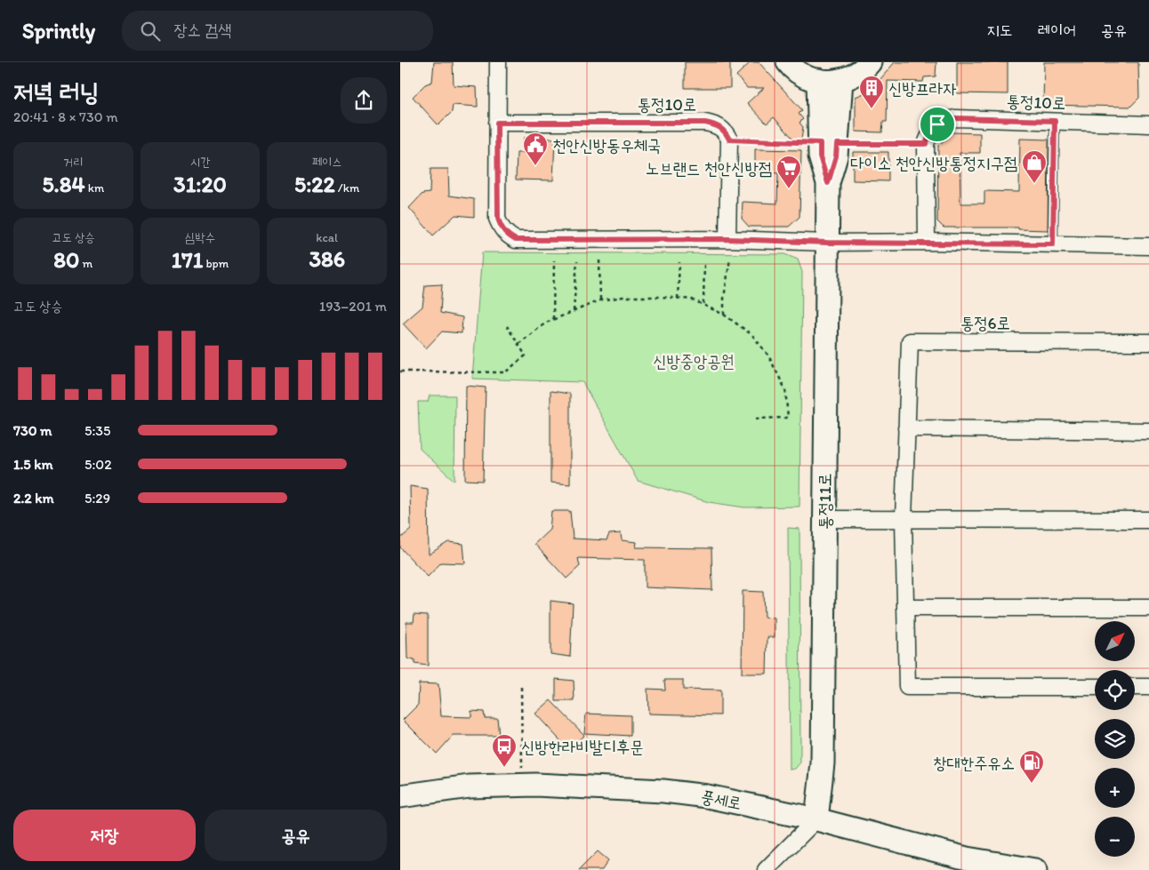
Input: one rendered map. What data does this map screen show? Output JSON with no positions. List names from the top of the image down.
{
  "streets": {
    "street": [
      "통정10로",
      "통정6로",
      "통정11로",
      "풍세로"
    ]
  },
  "crossings": [
    ["통정11로", "풍세로"]
  ],
  "parks": ["신방중앙공원"],
  "places": {
    "building": ["신방프라자"],
    "public building": ["천안신방동우체국"],
    "shop": ["다이소 천안신방통정지구점"],
    "supermarket": ["노브랜드 천안신방점"],
    "bus stop": ["신방한라비발디후문"],
    "fuel station": ["창대한주유소"]
  },
  "north": "top right",
  "page": {
    "header": "Sprintly",
    "search": "장소 검색",
    "nav": ["지도", "레이어", "공유"],
    "heading": ["저녁 러닝", "20:41 · 8 × 730 m"],
    "stats": [
      ["거리", "5.84 km"],
      ["시간", "31:20"],
      ["페이스", "5:22 /km"],
      ["고도 상승", "80 m"],
      ["심박수", "171 bpm"],
      ["kcal", "386"]
    ],
    "chart": ["고도 상승", "193–201 m"],
    "list": [
      {
        "name": "730 m",
        "note": "5:35"
      },
      {
        "name": "1.5 km",
        "note": "5:02"
      },
      {
        "name": "2.2 km",
        "note": "5:29"
      }
    ],
    "map_buttons": ["+", "−"],
    "buttons": ["저장", "공유"]
  }
}
